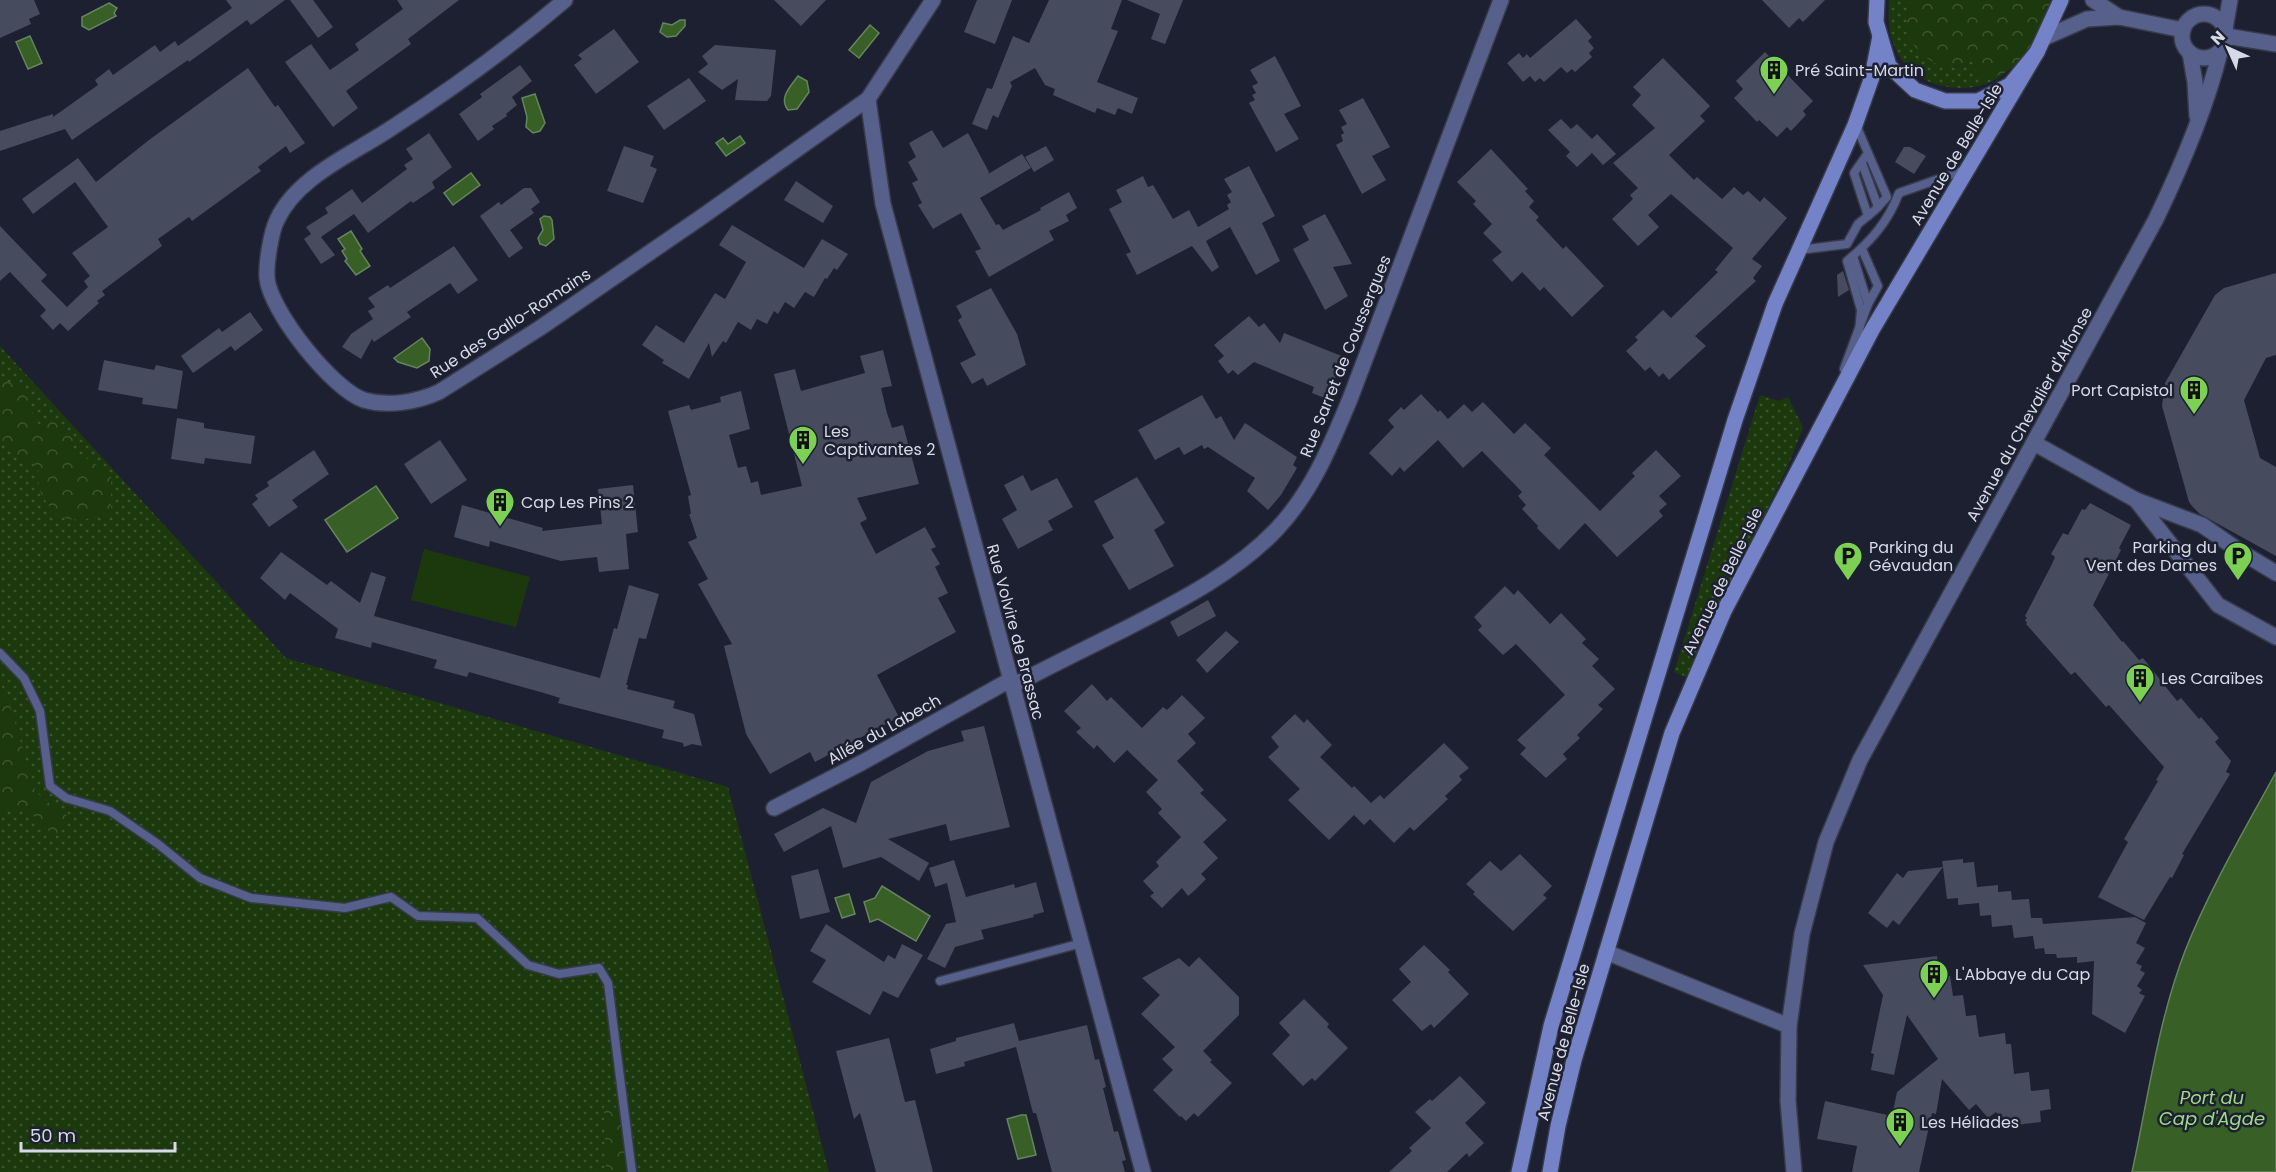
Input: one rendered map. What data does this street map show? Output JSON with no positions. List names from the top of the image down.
{
  "streets": {
    "street": [
      "Avenue de Belle-Isle",
      "Rue des Gallo-Romains",
      "Rue Sarret de Coussergues",
      "Avenue du Chevalier d'Alfonse",
      "Rue Volvire de Brassac",
      "Allée du Labech"
    ]
  },
  "crossings": [
    ["Rue des Gallo-Romains", "Rue Volvire de Brassac"],
    ["Rue Sarret de Coussergues", "Rue Volvire de Brassac"],
    ["Rue Sarret de Coussergues", "Allée du Labech"],
    ["Rue Volvire de Brassac", "Allée du Labech"]
  ],
  "water": ["Port du Cap d'Agde"],
  "places": {
    "building": [
      "Pré Saint-Martin",
      "Port Capistol",
      "Les Captivantes 2",
      "Cap Les Pins 2",
      "Les Caraïbes",
      "L'Abbaye du Cap",
      "Les Héliades"
    ],
    "parking": ["Parking du Gévaudan", "Parking du Vent des Dames"]
  },
  "scale_bar": "50 m",
  "north": "top left"
}
